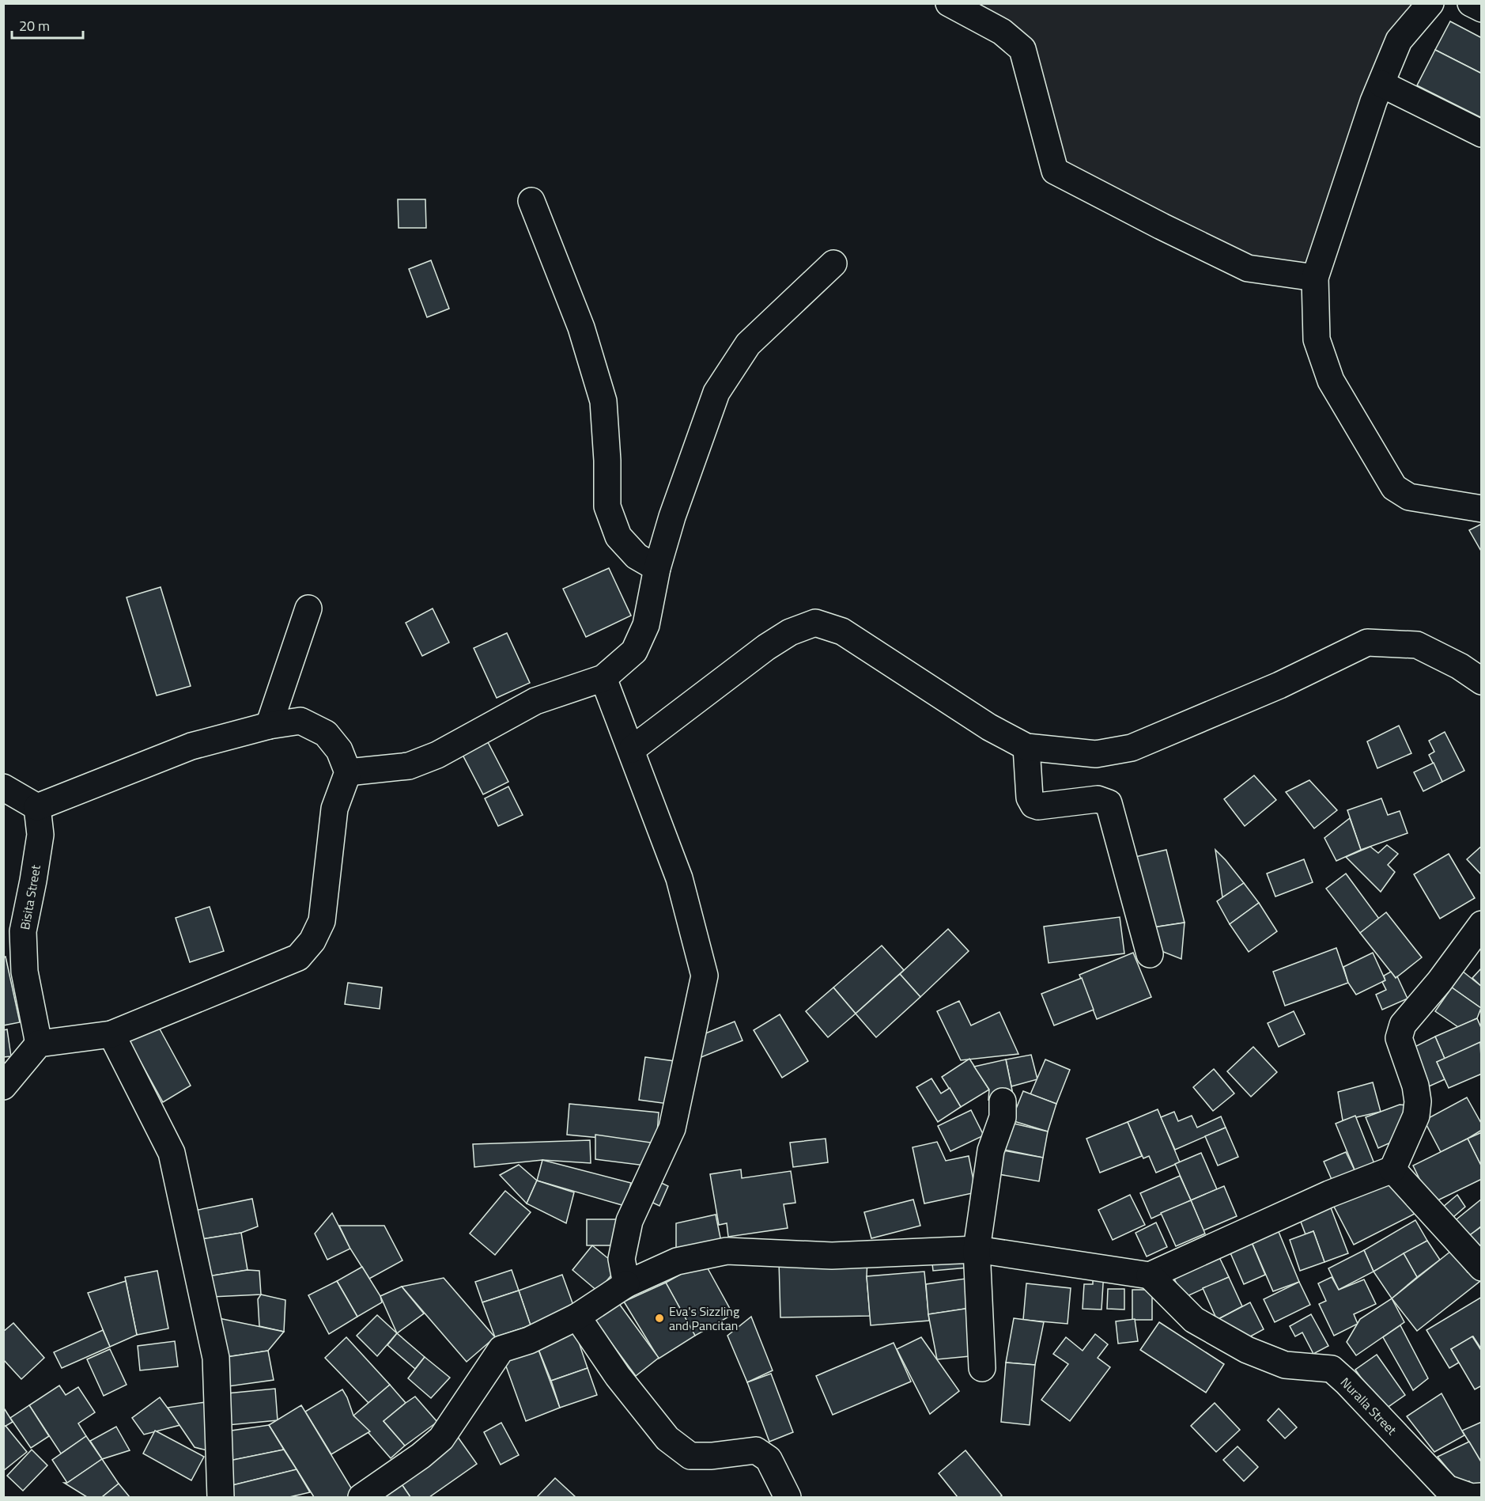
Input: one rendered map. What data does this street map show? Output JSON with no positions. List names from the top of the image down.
{
  "streets": {
    "street": ["Bisita Street", "Nuralla Street"]
  },
  "places": ["Eva's Sizzling and Pancitan"],
  "scale_bar": "20 m"
}
